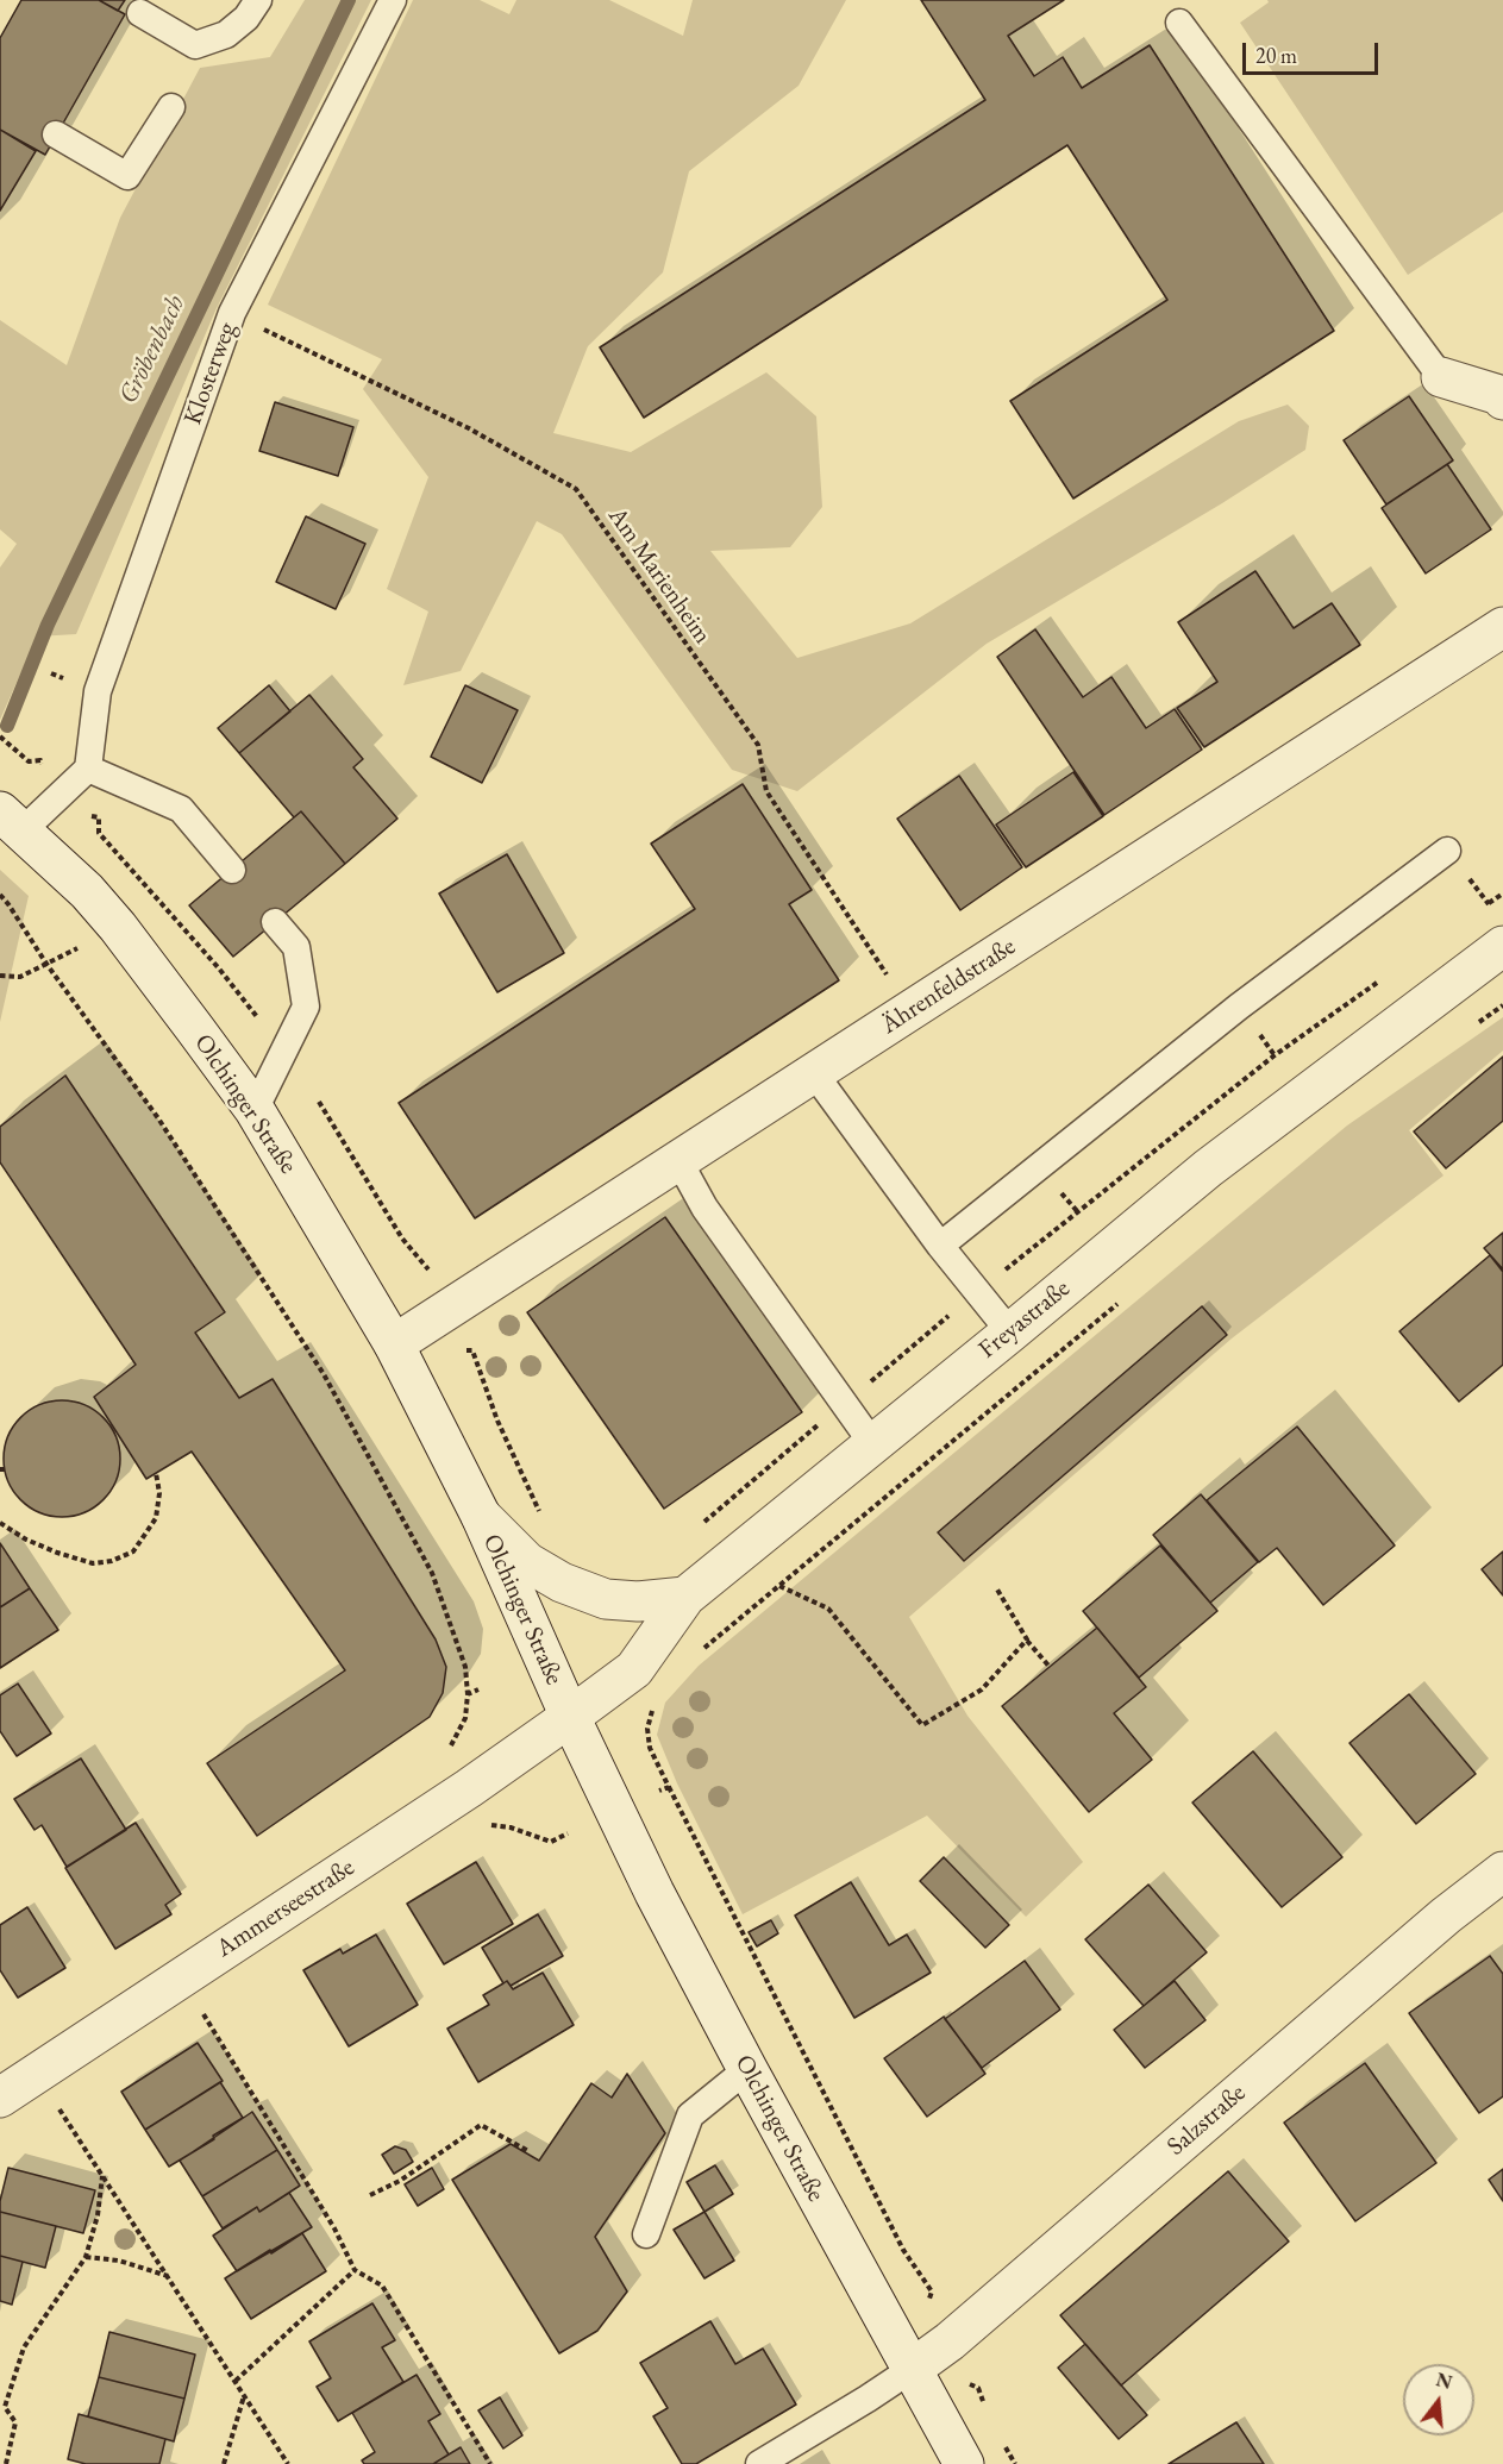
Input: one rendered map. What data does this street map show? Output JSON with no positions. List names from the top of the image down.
{
  "streets": {
    "street": [
      "Ährenfeldstraße",
      "Olchinger Straße",
      "Freyastraße",
      "Ammerseestraße",
      "Salzstraße"
    ],
    "lane": ["Klosterweg"],
    "path": ["Am Marienheim"]
  },
  "crossings": [
    ["Klosterweg", "Am Marienheim"],
    ["Am Marienheim", "Ährenfeldstraße"],
    ["Ährenfeldstraße", "Olchinger Straße"],
    ["Olchinger Straße", "Freyastraße"],
    ["Olchinger Straße", "Ammerseestraße"],
    ["Olchinger Straße", "Salzstraße"],
    ["Freyastraße", "Ammerseestraße"]
  ],
  "water": ["Gröbenbach"],
  "scale_bar": "20 m",
  "north": "top"
}
